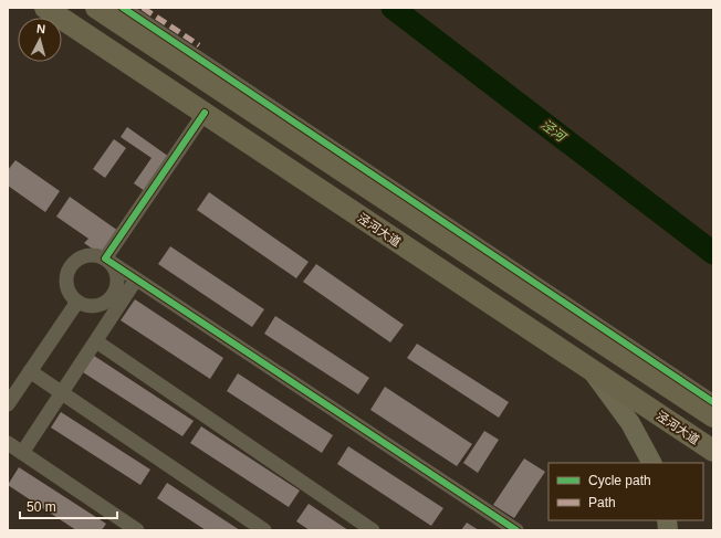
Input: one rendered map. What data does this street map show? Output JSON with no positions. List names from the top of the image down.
{
  "streets": {
    "main road": ["泾河大道"]
  },
  "water": ["泾河"],
  "legend": ["Cycle path", "Path"],
  "scale_bar": "50 m",
  "north": "top"
}
